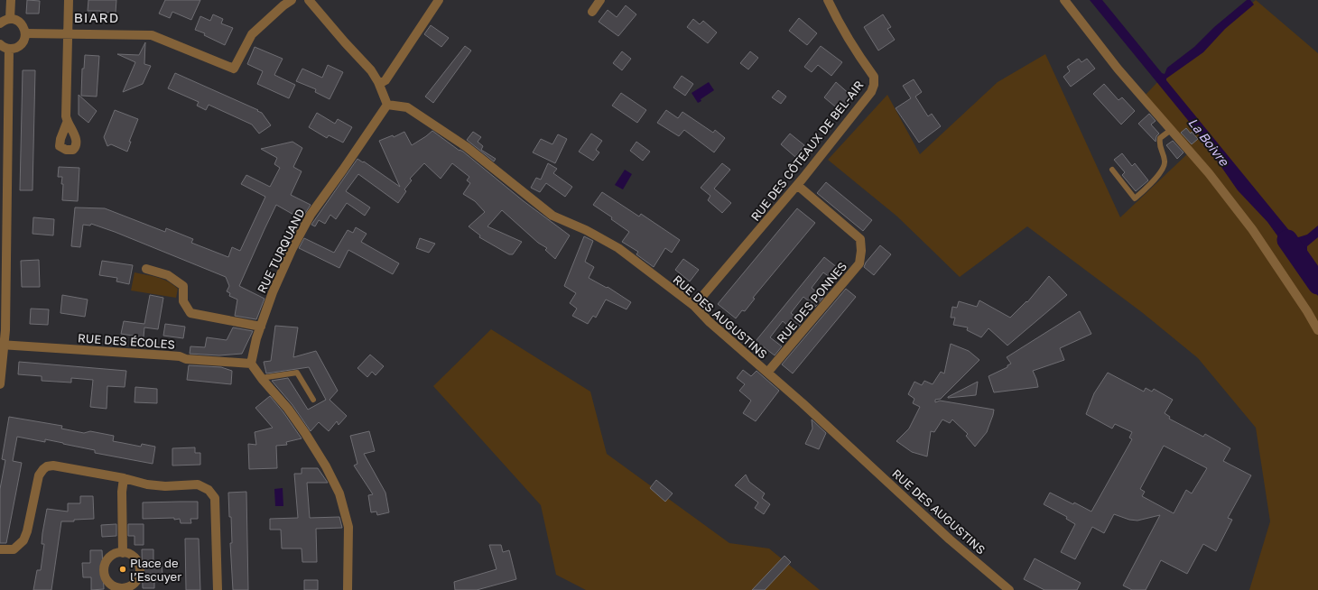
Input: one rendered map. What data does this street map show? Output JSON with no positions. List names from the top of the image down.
{
  "streets": {
    "street": [
      "RUE DES CÔTEAUX DE BEL-AIR",
      "RUE TURQUAND",
      "RUE DES PONNES",
      "RUE DES AUGUSTINS",
      "RUE DES ÉCOLES"
    ]
  },
  "crossings": [
    ["RUE DES CÔTEAUX DE BEL-AIR", "RUE DES PONNES"],
    ["RUE DES CÔTEAUX DE BEL-AIR", "RUE DES AUGUSTINS"],
    ["RUE TURQUAND", "RUE DES AUGUSTINS"],
    ["RUE TURQUAND", "RUE DES ÉCOLES"],
    ["RUE DES PONNES", "RUE DES AUGUSTINS"]
  ],
  "districts": ["BIARD"],
  "water": ["La Boivre"],
  "places": ["Place de l’Escuyer"]
}
